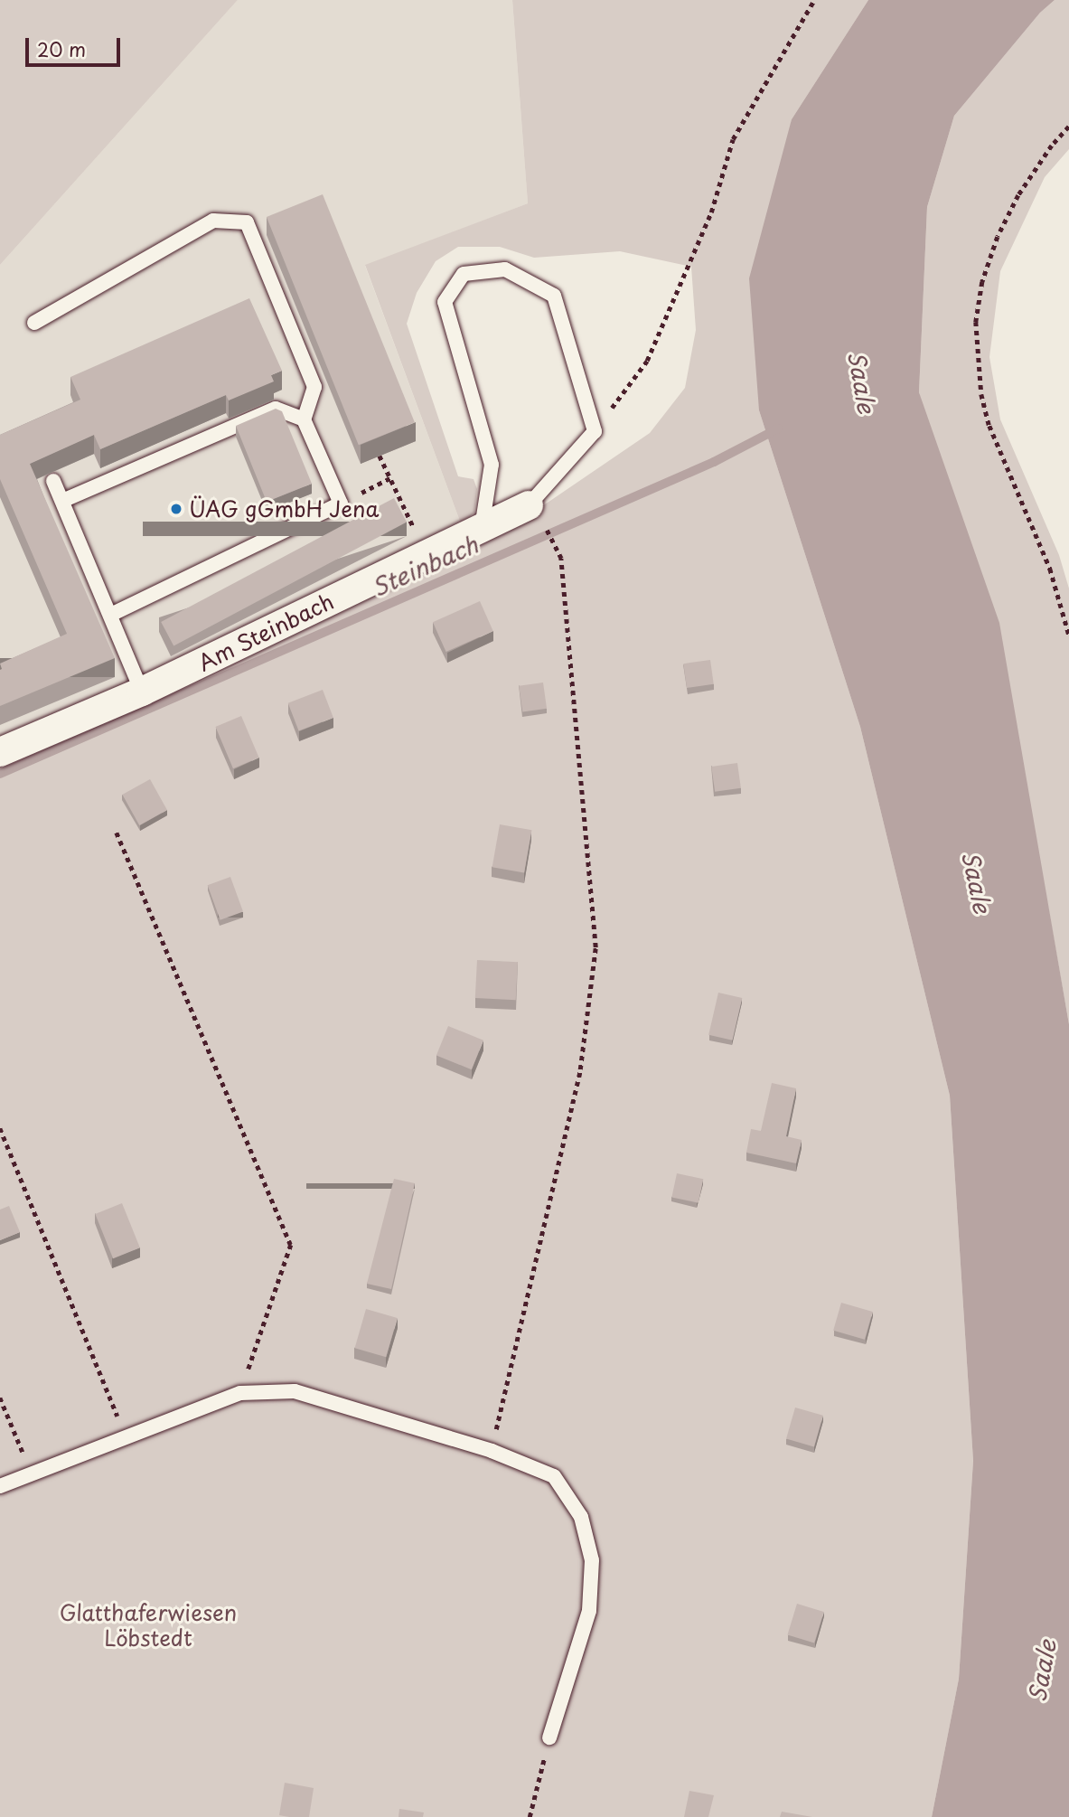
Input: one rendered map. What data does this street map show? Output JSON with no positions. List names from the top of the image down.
{
  "streets": {
    "street": ["Am Steinbach"]
  },
  "water": ["Saale", "Steinbach"],
  "parks": ["Glatthaferwiesen Löbstedt"],
  "places": ["ÜAG gGmbH Jena"],
  "scale_bar": "20 m"
}
